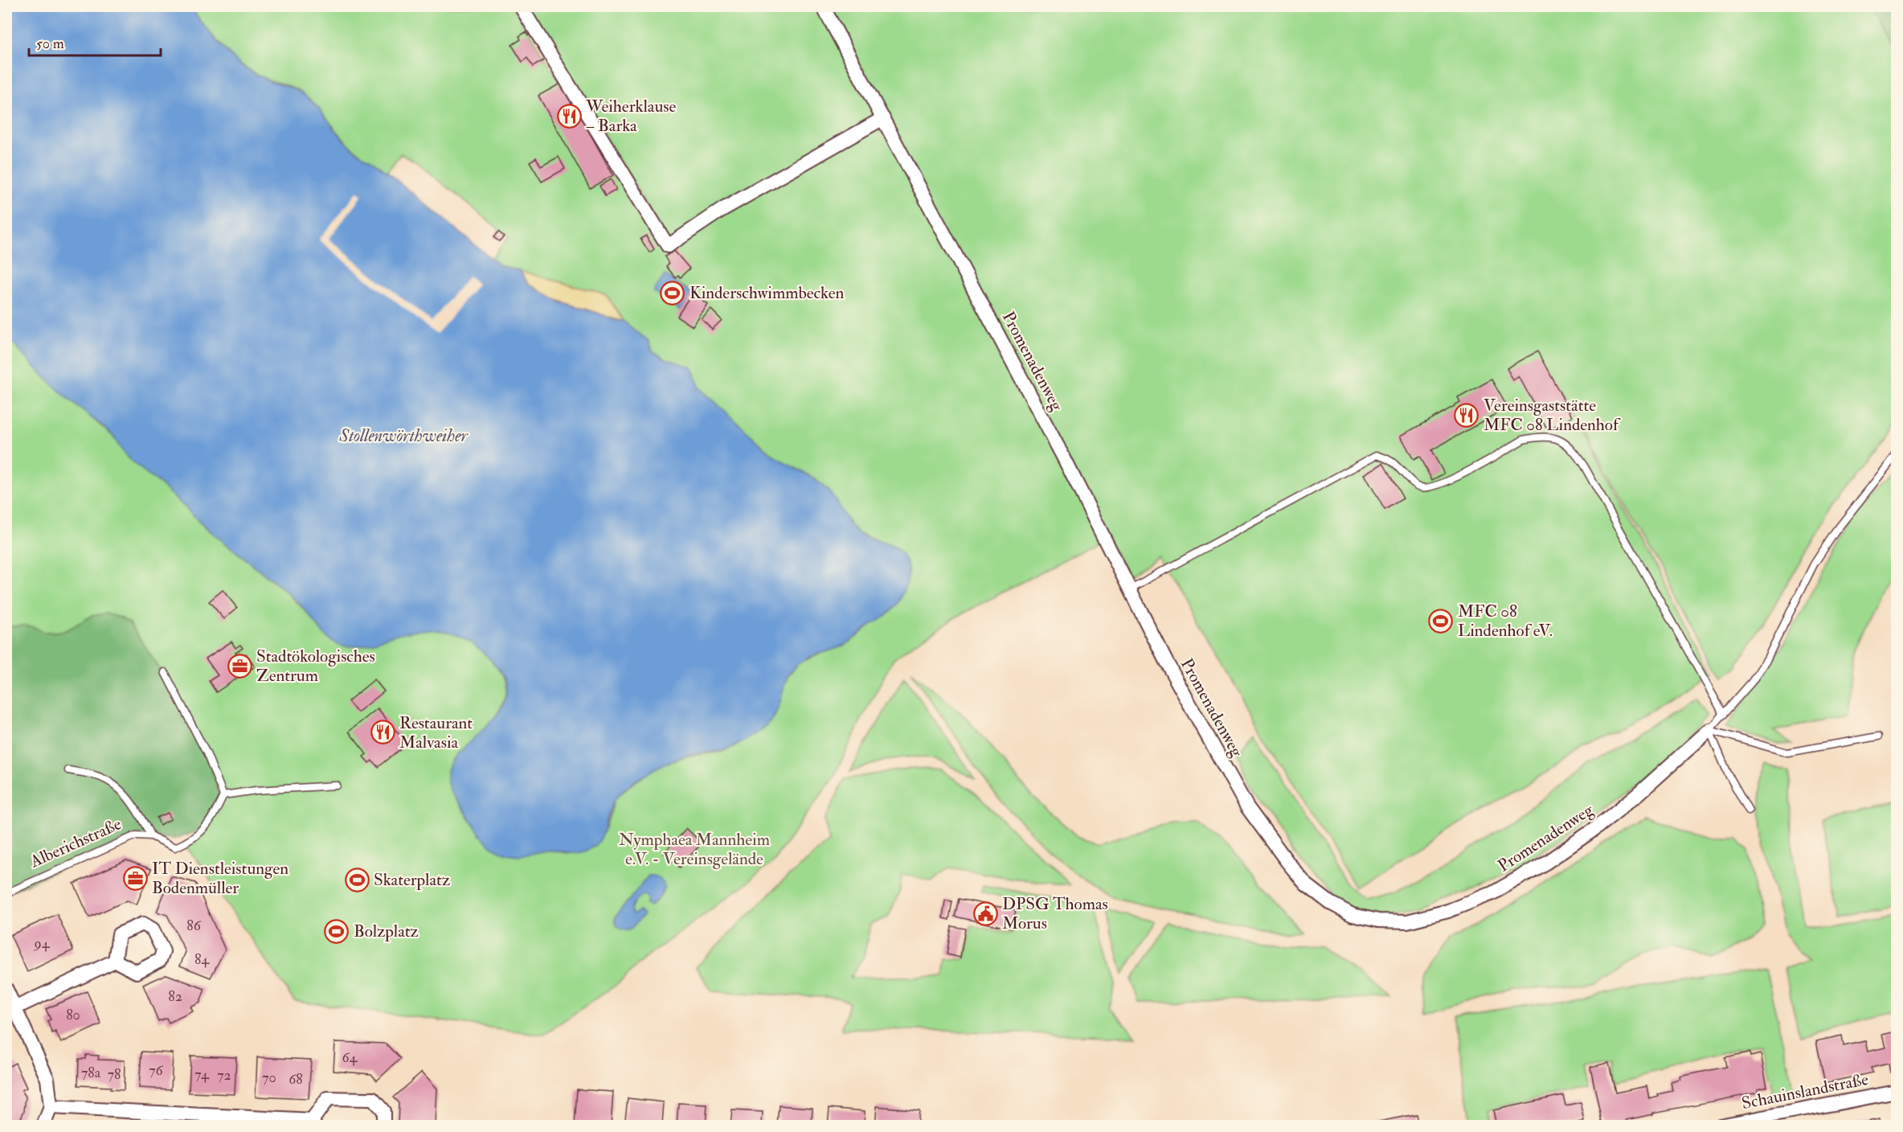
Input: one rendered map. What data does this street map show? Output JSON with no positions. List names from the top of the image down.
{
  "streets": {
    "street": ["Promenadenweg", "Schauinslandstraße"],
    "lane": ["Alberichstraße"]
  },
  "water": ["Stollenwörthweiher"],
  "parks": ["Nymphaea Mannheim e.V. - Vereinsgelände"],
  "places": {
    "restaurant": ["Weiherklause – Barka", "Vereinsgaststätte MFC 08 Lindenhof", "Restaurant Malvasia"],
    "sports": [
      "Kinderschwimmbecken",
      "MFC 08 Lindenhof eV.",
      "Skaterplatz",
      "Bolzplatz"
    ],
    "office": ["Stadtökologisches Zentrum", "IT Dienstleistungen Bodenmüller"],
    "public building": ["DPSG Thomas Morus"]
  },
  "house_numbers": [
    "86",
    "94",
    "84",
    "82",
    "80",
    "64",
    "76",
    "78a",
    "78",
    "74",
    "72",
    "70",
    "68"
  ],
  "scale_bar": "50 m"
}
